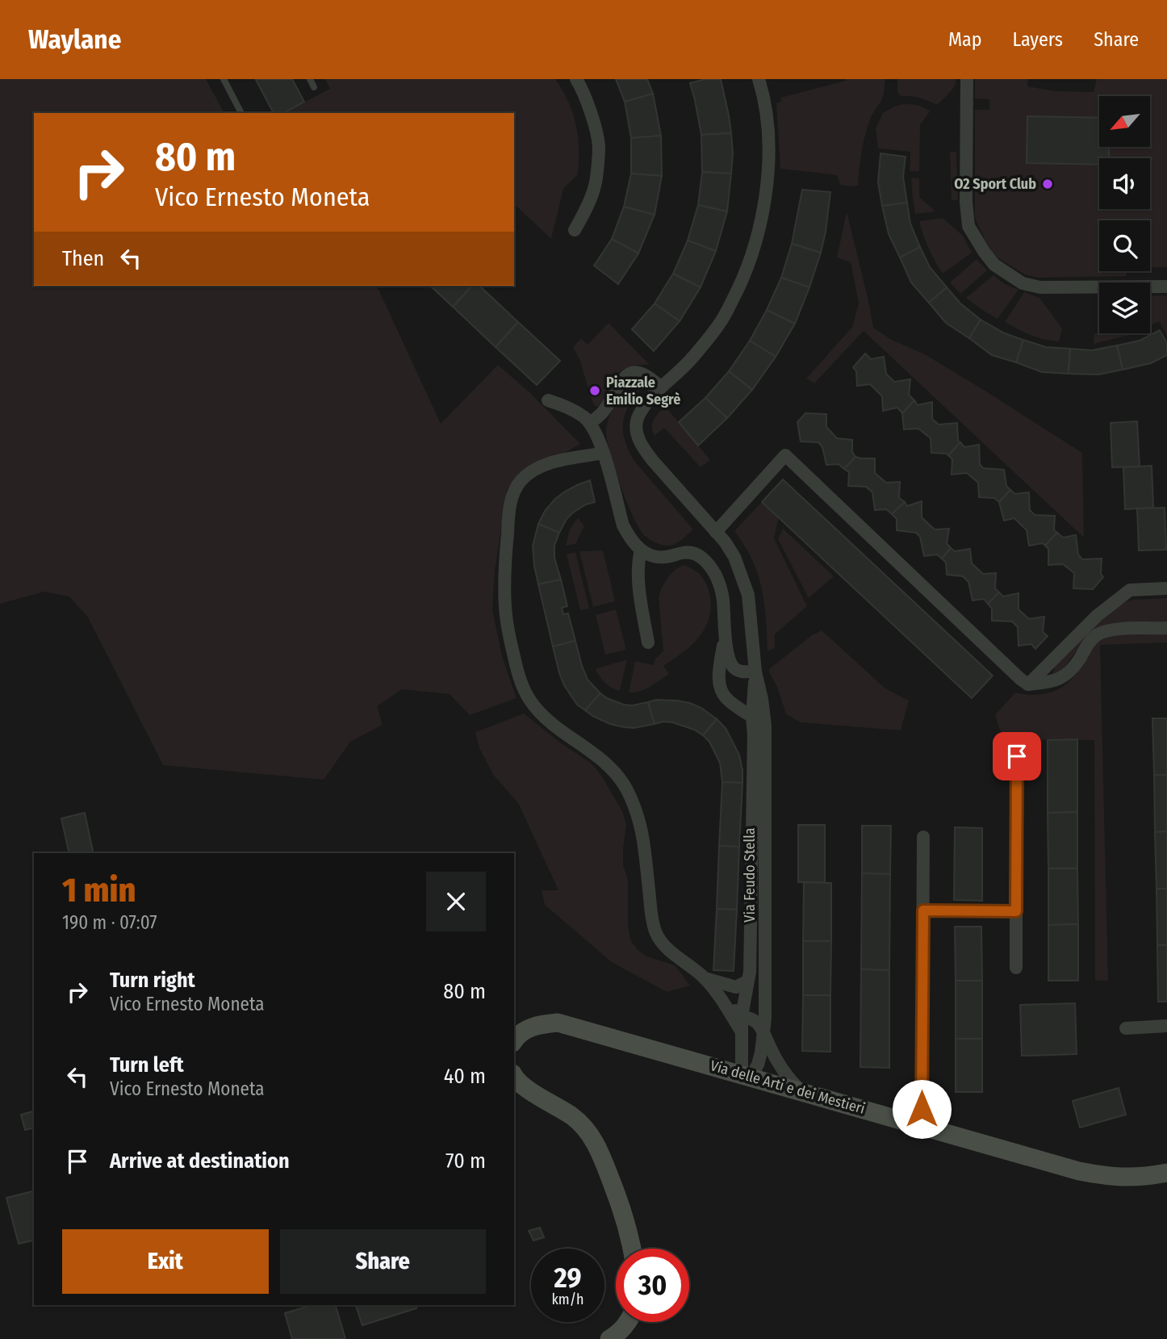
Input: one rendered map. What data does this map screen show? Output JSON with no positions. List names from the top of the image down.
{
  "streets": {
    "street": ["Via Feudo Stella", "Via delle Arti e dei Mestieri"]
  },
  "crossings": [
    ["Via Feudo Stella", "Via delle Arti e dei Mestieri"]
  ],
  "places": ["O2 Sport Club", "Piazzale Emilio Segrè"],
  "north": "bottom left",
  "page": {
    "header": "Waylane",
    "nav": ["Map", "Layers", "Share"],
    "turn": ["80 m", "Vico Ernesto Moneta"],
    "then": "Then",
    "heading": ["1 min", "190 m · 07:07"],
    "list": [
      {
        "name": "Turn right",
        "note": "Vico Ernesto Moneta",
        "value": "80 m"
      },
      {
        "name": "Turn left",
        "note": "Vico Ernesto Moneta",
        "value": "40 m"
      },
      {
        "name": "Arrive at destination",
        "value": "70 m"
      }
    ],
    "buttons": ["Exit", "Share"],
    "speed": "29 km/h",
    "limit": "30"
  }
}
